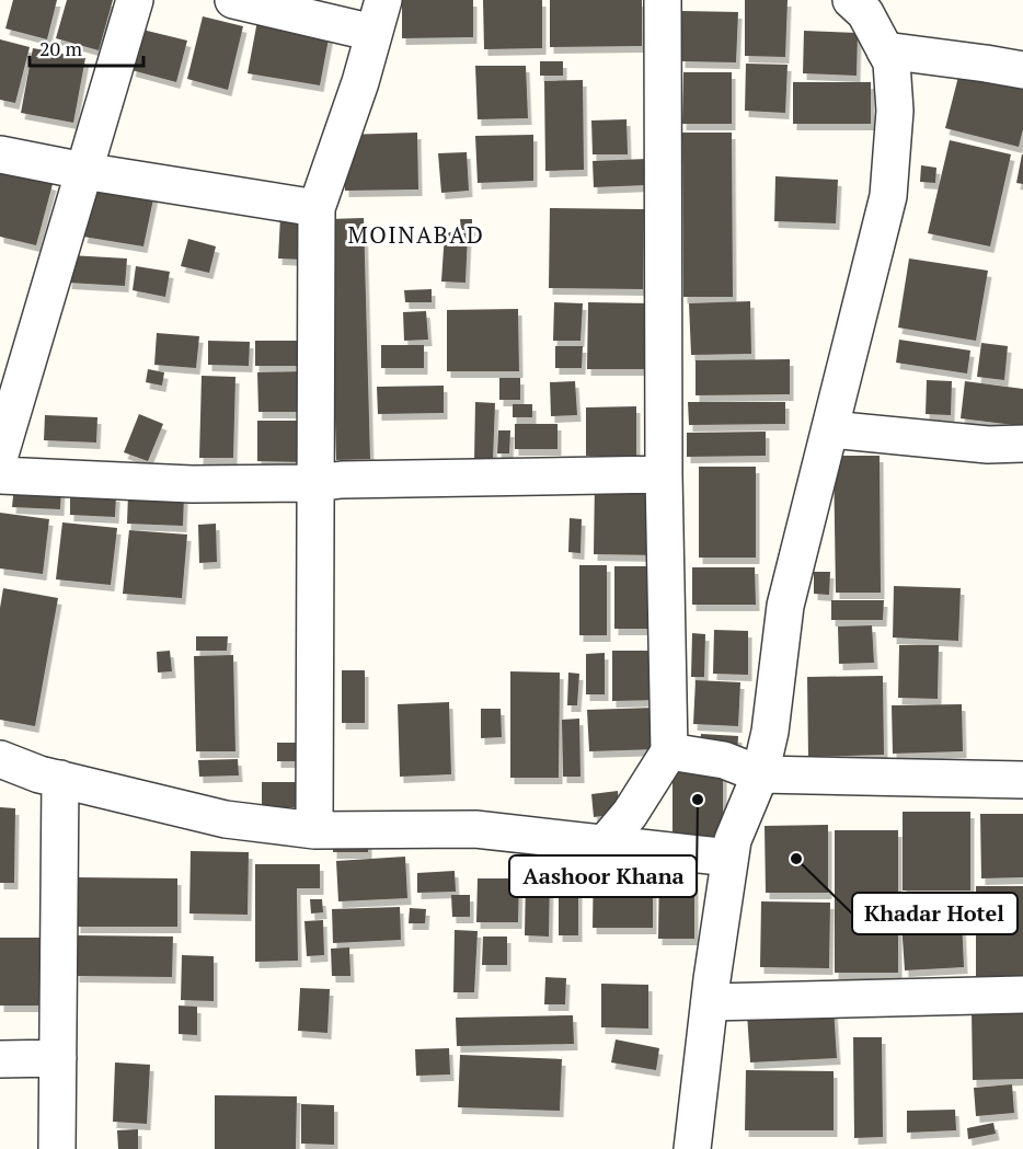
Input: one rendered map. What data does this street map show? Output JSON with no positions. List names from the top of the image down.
{
  "districts": ["MOINABAD"],
  "places": ["Aashoor Khana", "Khadar Hotel"],
  "scale_bar": "20 m"
}
